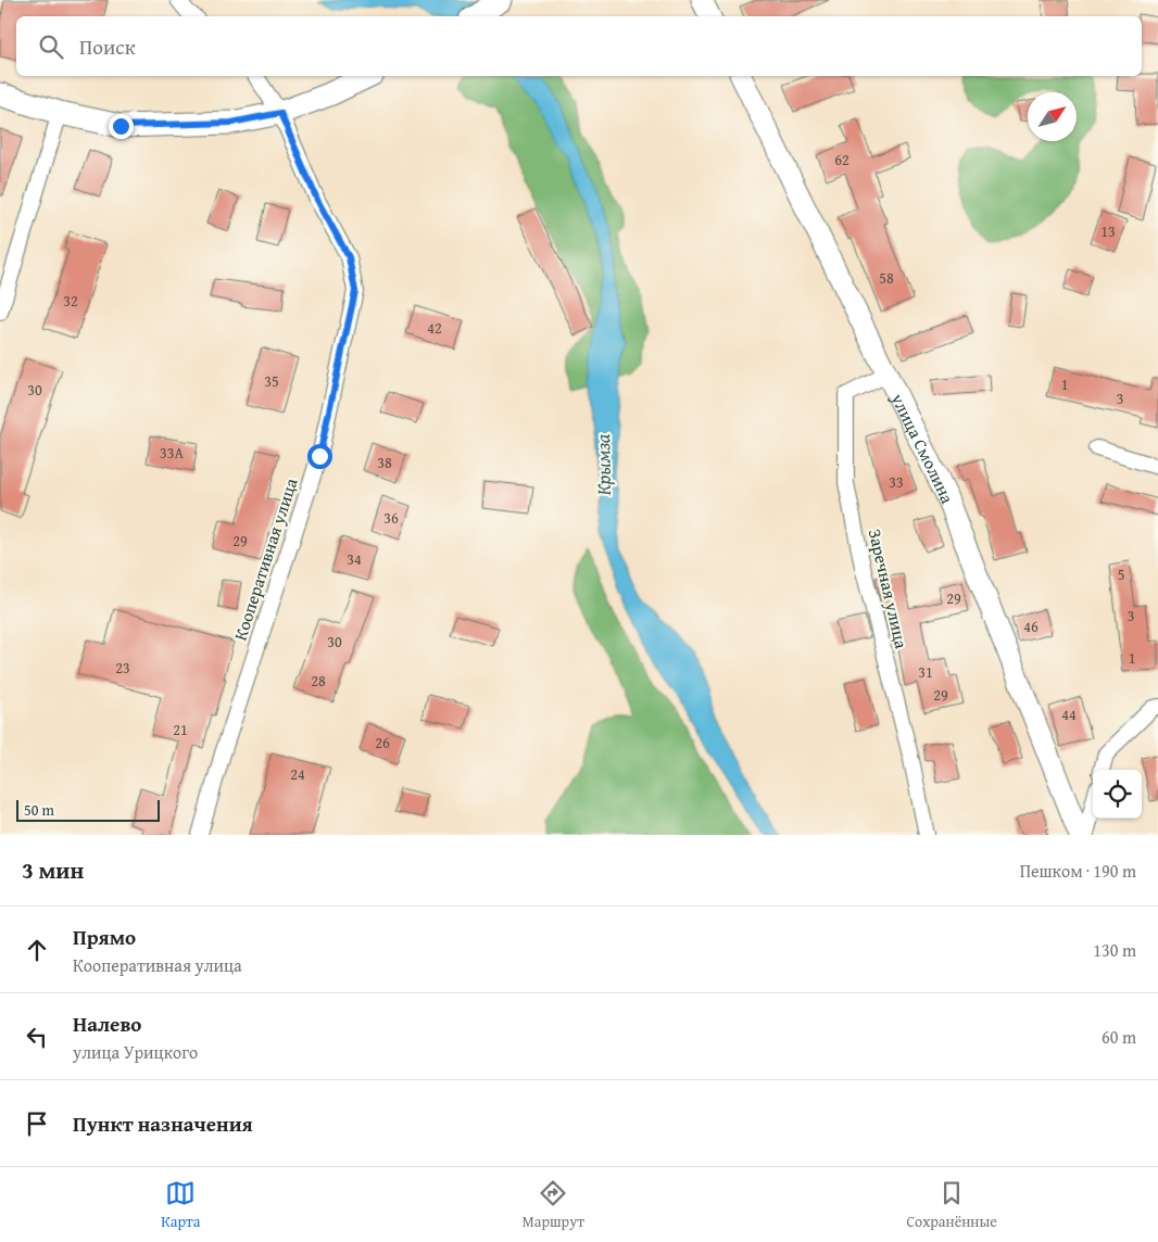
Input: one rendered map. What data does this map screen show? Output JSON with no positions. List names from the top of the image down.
{
  "streets": {
    "street": ["улица Смолина", "Кооперативная улица", "Заречная улица"]
  },
  "crossings": [
    ["улица Смолина", "Заречная улица"]
  ],
  "water": ["Крымза"],
  "house_numbers": [
    "62",
    "13",
    "58",
    "32",
    "42",
    "35",
    "1",
    "30",
    "3",
    "33А",
    "38",
    "33",
    "36",
    "29",
    "34",
    "5",
    "29",
    "3",
    "46",
    "30",
    "1",
    "23",
    "31",
    "28",
    "29",
    "44",
    "21",
    "26",
    "24"
  ],
  "scale_bar": "50 m",
  "north": "top right",
  "page": {
    "search": "Поиск",
    "scale": "50 m",
    "heading": ["3 мин", "Пешком · 190 m"],
    "list": [
      ["Прямо", "Кооперативная улица", "130 m"],
      ["Налево", "улица Урицкого", "60 m"],
      "Пункт назначения"
    ],
    "nav": ["Карта", "Маршрут", "Сохранённые"]
  }
}
